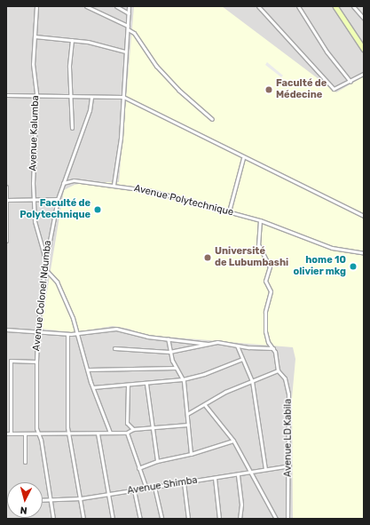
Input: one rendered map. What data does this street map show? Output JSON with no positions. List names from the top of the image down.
{
  "streets": {
    "street": [
      "Avenue Kalumba",
      "Avenue Polytechnique",
      "Avenue Colonel Ndumba",
      "Avenue LD Kabila",
      "Avenue Shimba"
    ]
  },
  "crossings": [
    ["Avenue Kalumba", "Avenue Colonel Ndumba"],
    ["Avenue Polytechnique", "Avenue Colonel Ndumba"],
    ["Avenue Polytechnique", "Avenue LD Kabila"],
    ["Avenue Colonel Ndumba", "Avenue Shimba"],
    ["Avenue LD Kabila", "Avenue Shimba"]
  ],
  "places": [
    "Faculté de Médecine",
    "Faculté de Polytechnique",
    "Université de Lubumbashi",
    "home 10 olivier mkg"
  ],
  "north": "bottom"
}
